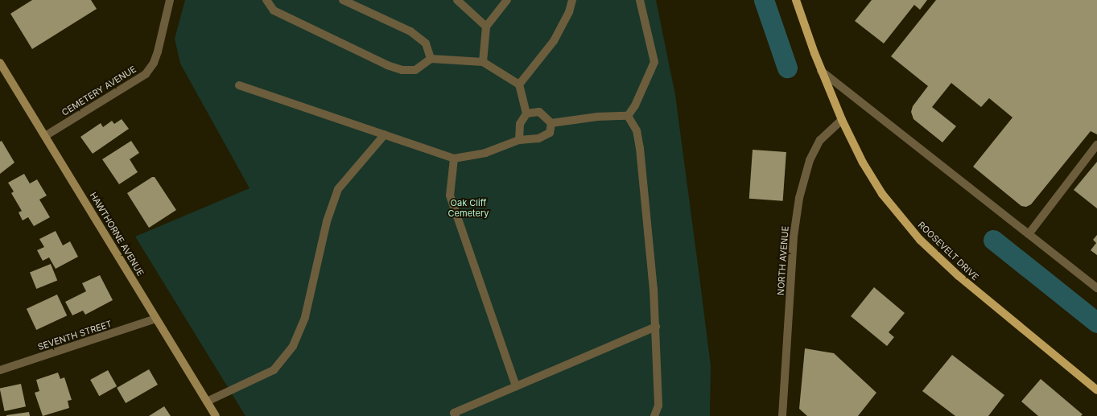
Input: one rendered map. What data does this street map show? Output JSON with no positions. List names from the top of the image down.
{
  "streets": {
    "main road": ["ROOSEVELT DRIVE"],
    "street": [
      "CEMETERY AVENUE",
      "HAWTHORNE AVENUE",
      "NORTH AVENUE",
      "SEVENTH STREET"
    ]
  },
  "crossings": [
    ["CEMETERY AVENUE", "HAWTHORNE AVENUE"],
    ["HAWTHORNE AVENUE", "SEVENTH STREET"],
    ["ROOSEVELT DRIVE", "NORTH AVENUE"]
  ],
  "parks": ["Oak Cliff Cemetery"]
}
